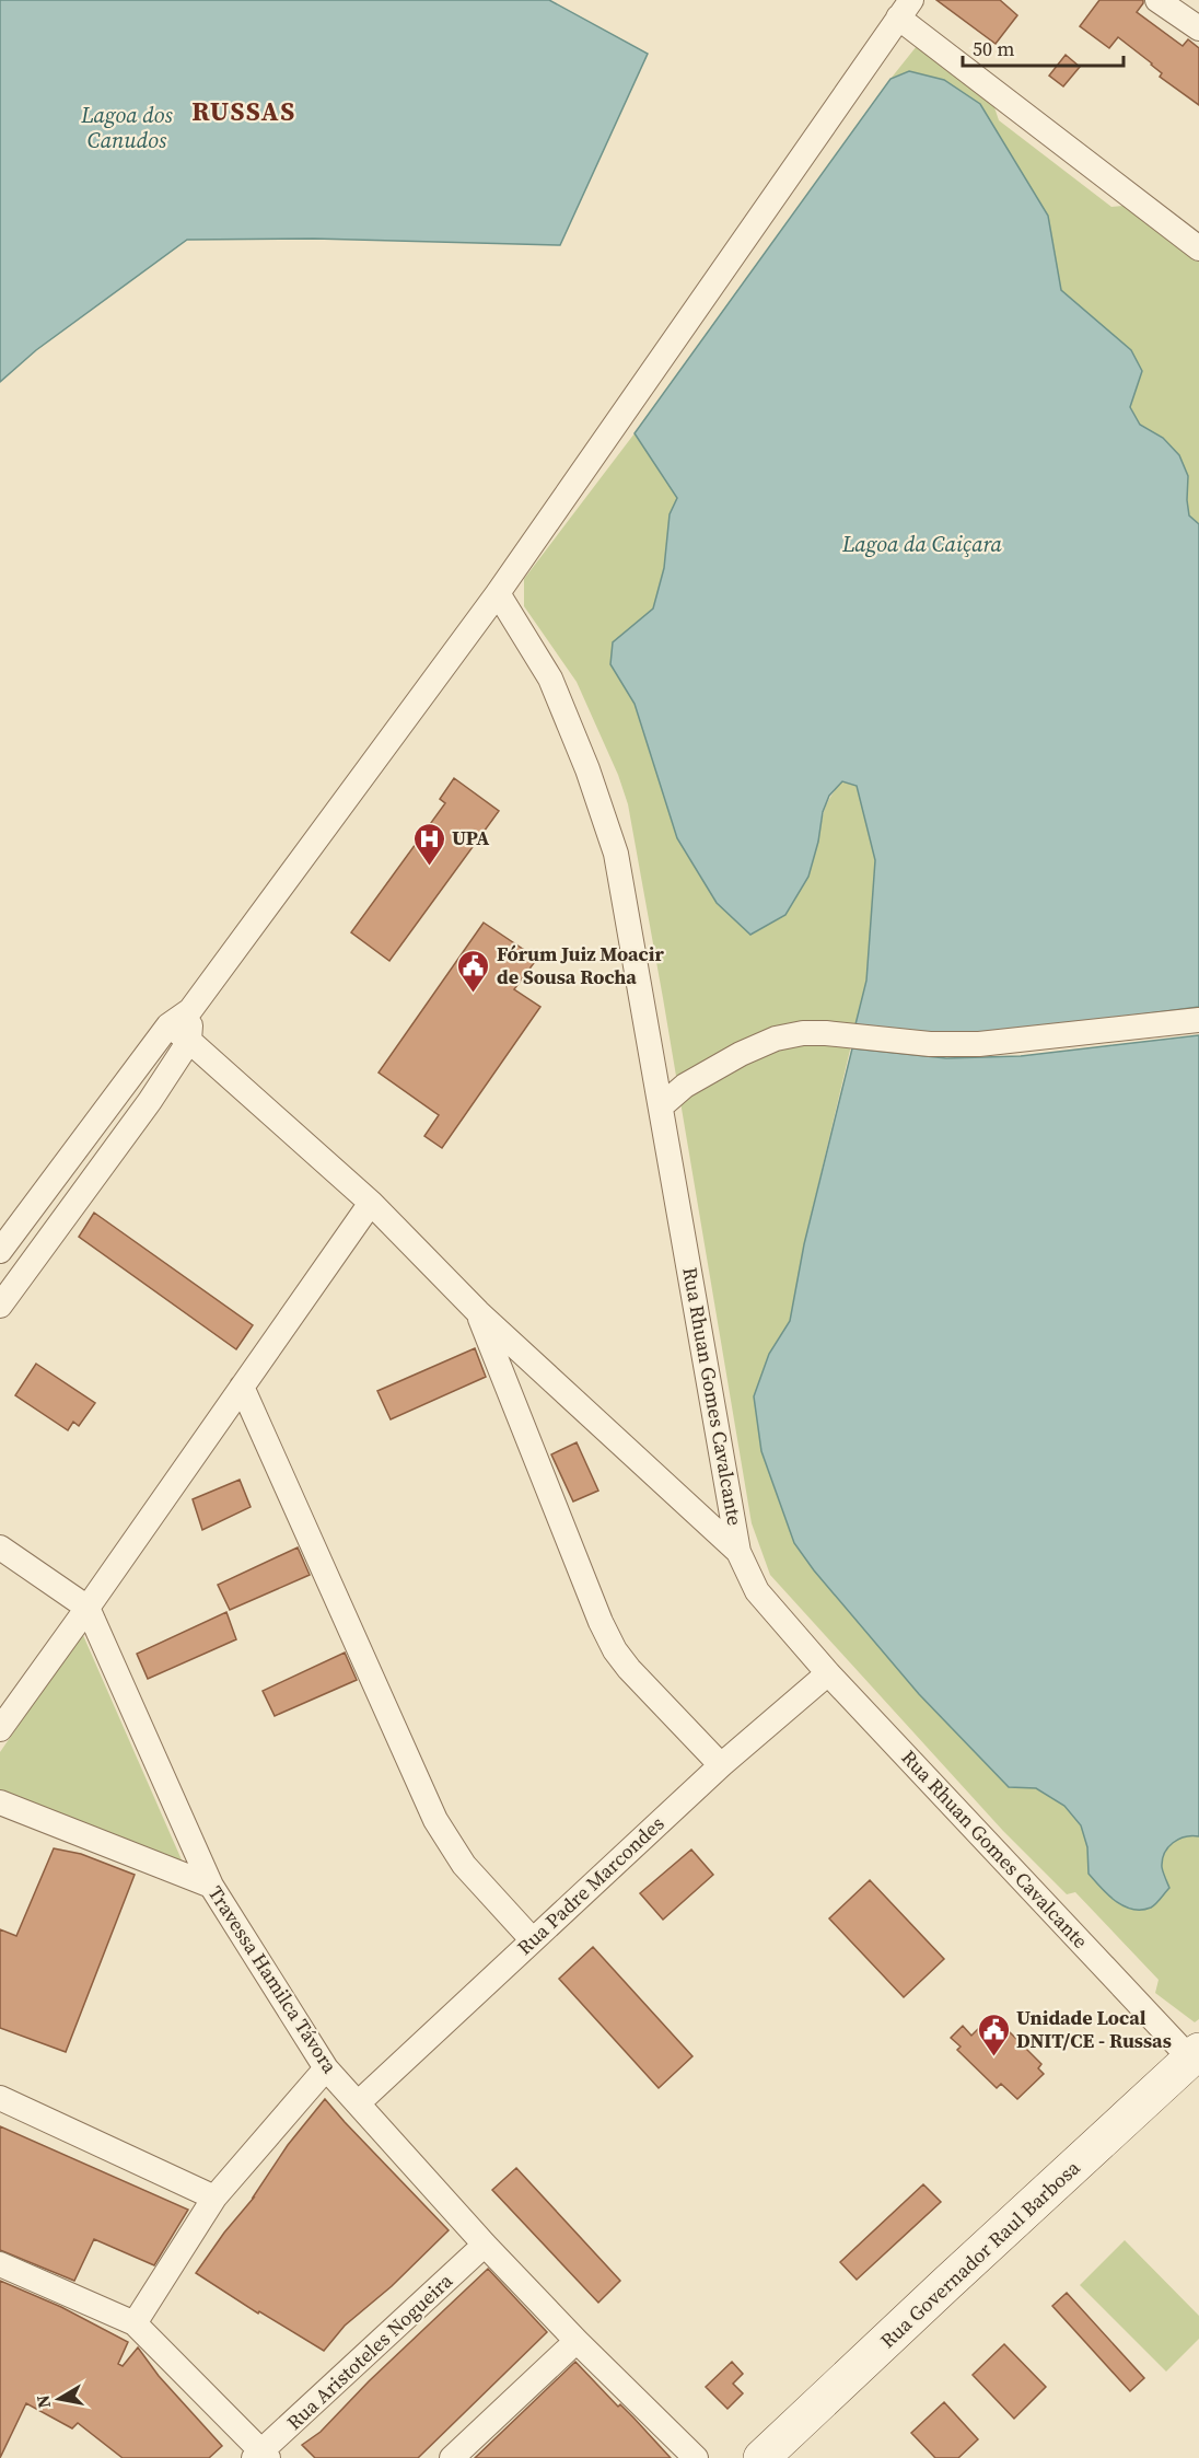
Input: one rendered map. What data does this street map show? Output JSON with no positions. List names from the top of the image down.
{
  "streets": {
    "street": [
      "Rua Rhuan Gomes Cavalcante",
      "Rua Padre Marcondes",
      "Travessa Hamilca Távora",
      "Rua Governador Raul Barbosa",
      "Rua Aristoteles Nogueira"
    ]
  },
  "crossings": [
    ["Rua Rhuan Gomes Cavalcante", "Rua Padre Marcondes"],
    ["Rua Rhuan Gomes Cavalcante", "Rua Governador Raul Barbosa"],
    ["Rua Padre Marcondes", "Travessa Hamilca Távora"],
    ["Travessa Hamilca Távora", "Rua Aristoteles Nogueira"]
  ],
  "districts": ["RUSSAS"],
  "water": ["Lagoa dos Canudos", "Lagoa da Caiçara"],
  "places": {
    "hospital": ["UPA"],
    "public building": ["Fórum Juiz Moacir de Sousa Rocha", "Unidade Local DNIT/CE - Russas"]
  },
  "scale_bar": "50 m",
  "north": "left"
}
